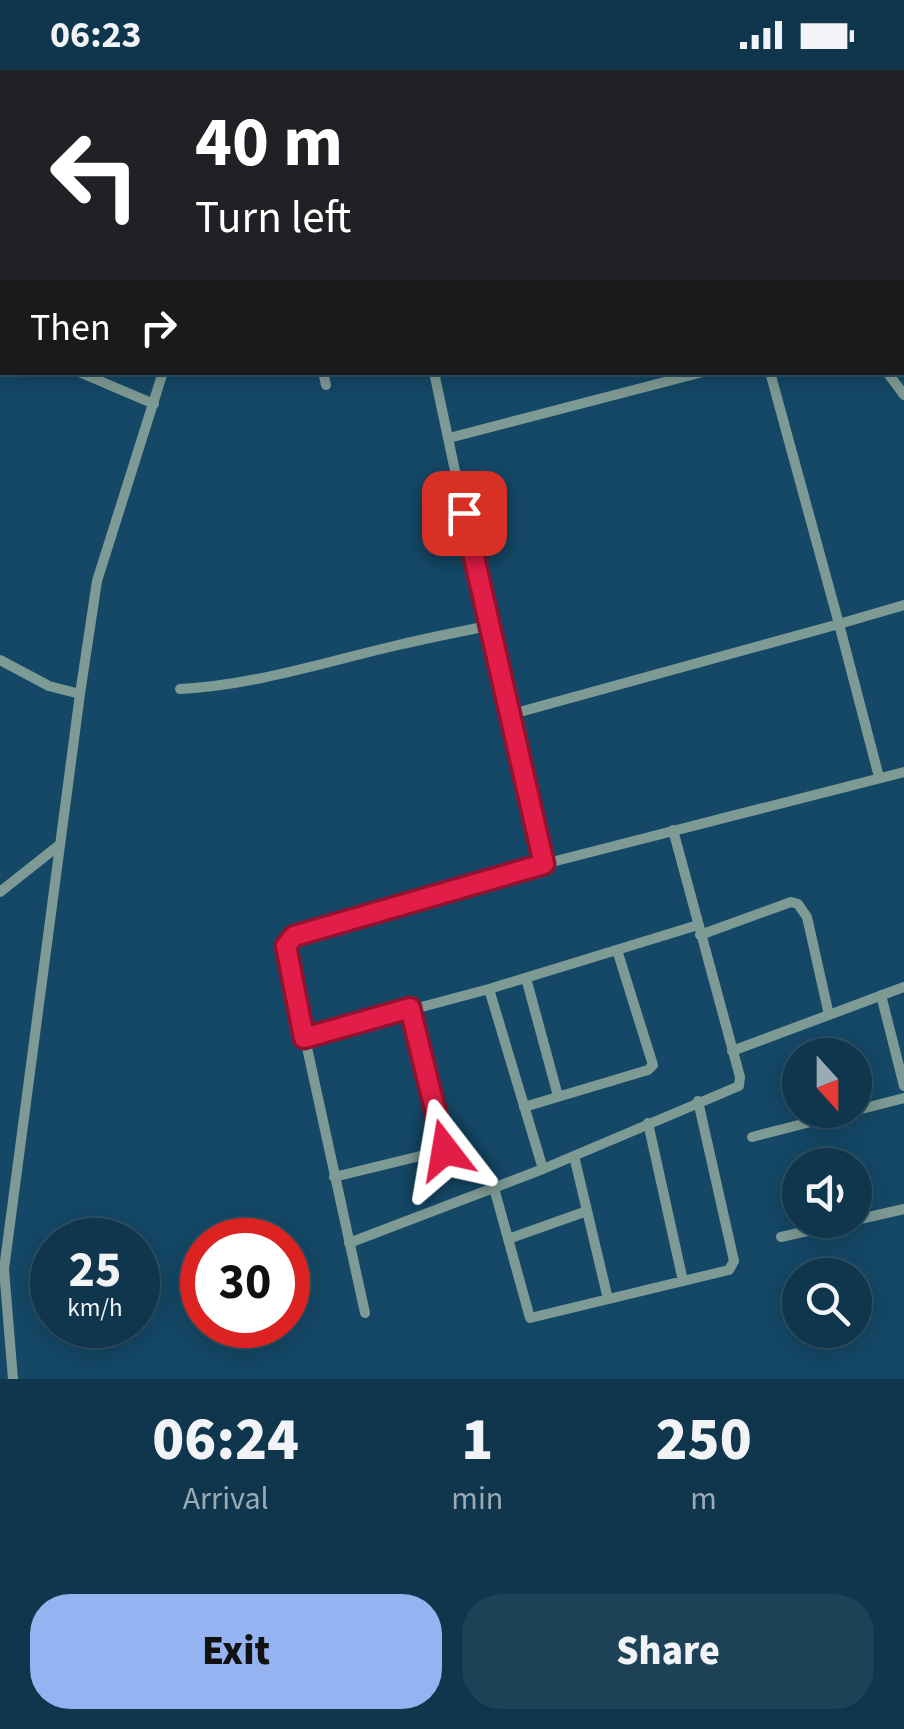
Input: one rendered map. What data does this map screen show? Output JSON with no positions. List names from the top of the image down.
{
  "north": "bottom",
  "page": {
    "status": "06:23",
    "turn": ["40 m", "Turn left"],
    "then": "Then",
    "speed": "25 km/h",
    "limit": "30",
    "eta": [
      "06:24",
      "Arrival",
      "1",
      "min",
      "250",
      "m"
    ],
    "buttons": ["Exit", "Share"]
  }
}
